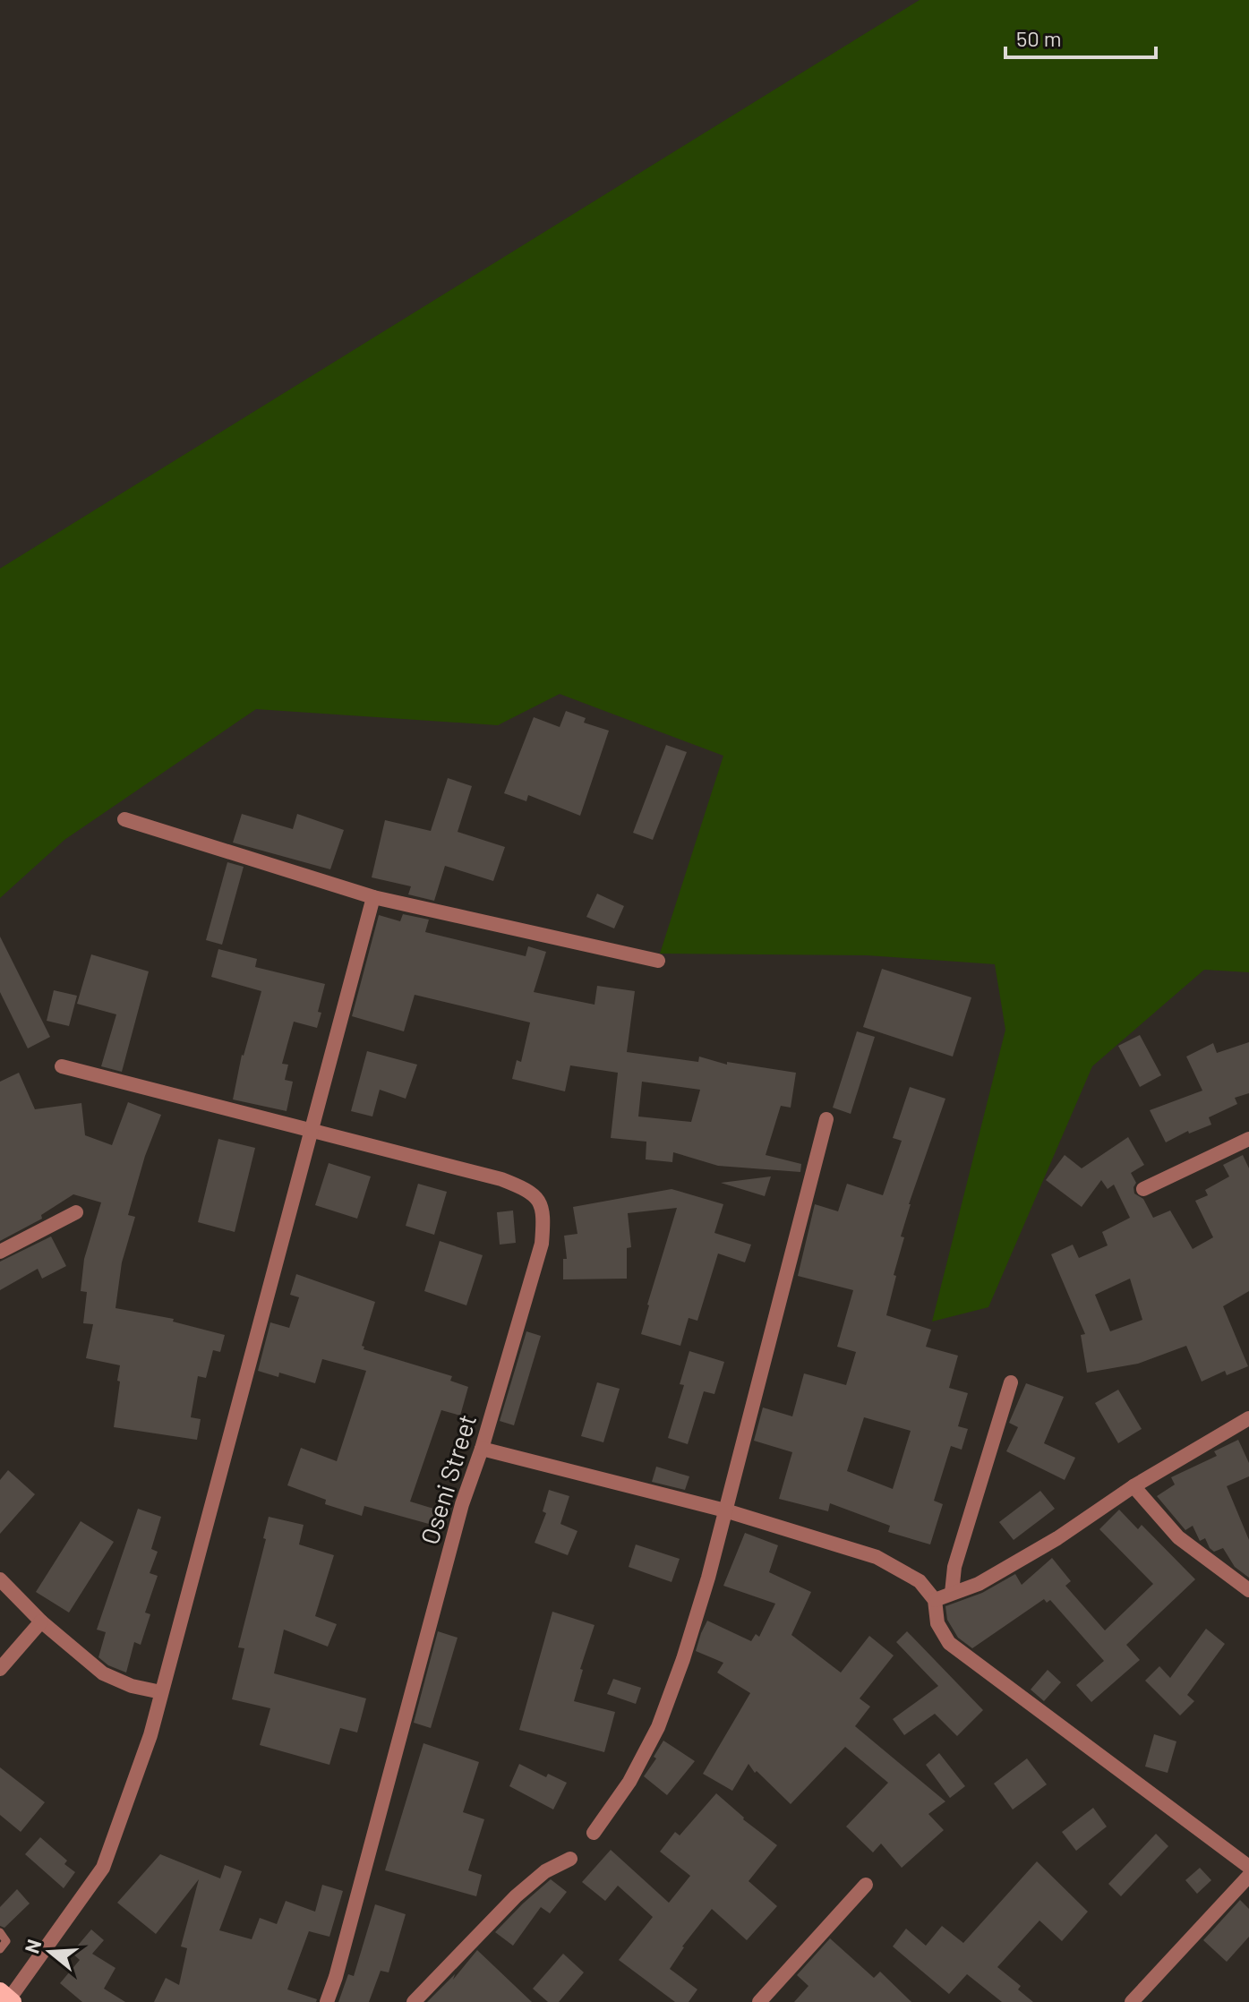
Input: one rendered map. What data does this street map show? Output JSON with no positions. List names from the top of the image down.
{
  "streets": {
    "street": ["Oseni Street"]
  },
  "scale_bar": "50 m",
  "north": "left"
}
